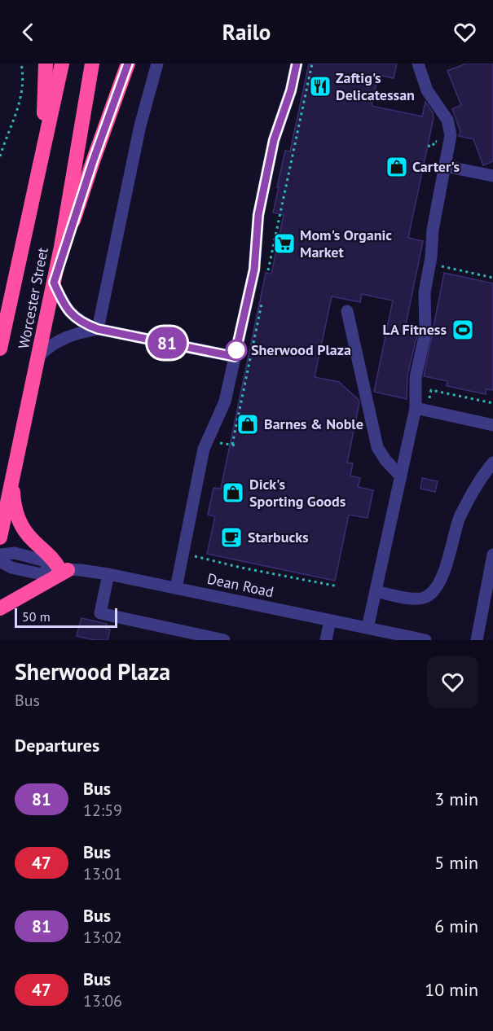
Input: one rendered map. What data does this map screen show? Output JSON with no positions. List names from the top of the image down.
{
  "streets": {
    "highway": ["Worcester Street"],
    "street": ["Dean Road"]
  },
  "places": {
    "restaurant": ["Zaftig's Delicatessan"],
    "shop": ["Carter's", "Barnes & Noble", "Dick's Sporting Goods"],
    "supermarket": ["Mom's Organic Market"],
    "sports": ["LA Fitness"],
    "other": ["Sherwood Plaza"],
    "cafe": ["Starbucks"]
  },
  "lines": ["bus line 81"],
  "scale_bar": "50 m",
  "page": {
    "header": "Railo",
    "on_map": "81",
    "scale": "50 m",
    "heading": [
      ["Sherwood Plaza", "Bus"],
      "Departures"
    ],
    "list": [
      {
        "mark": "81",
        "name": "Bus",
        "note": "12:59",
        "value": "3 min"
      },
      {
        "mark": "47",
        "name": "Bus",
        "note": "13:01",
        "value": "5 min"
      },
      {
        "mark": "81",
        "name": "Bus",
        "note": "13:02",
        "value": "6 min"
      },
      {
        "mark": "47",
        "name": "Bus",
        "note": "13:06",
        "value": "10 min"
      }
    ]
  }
}
